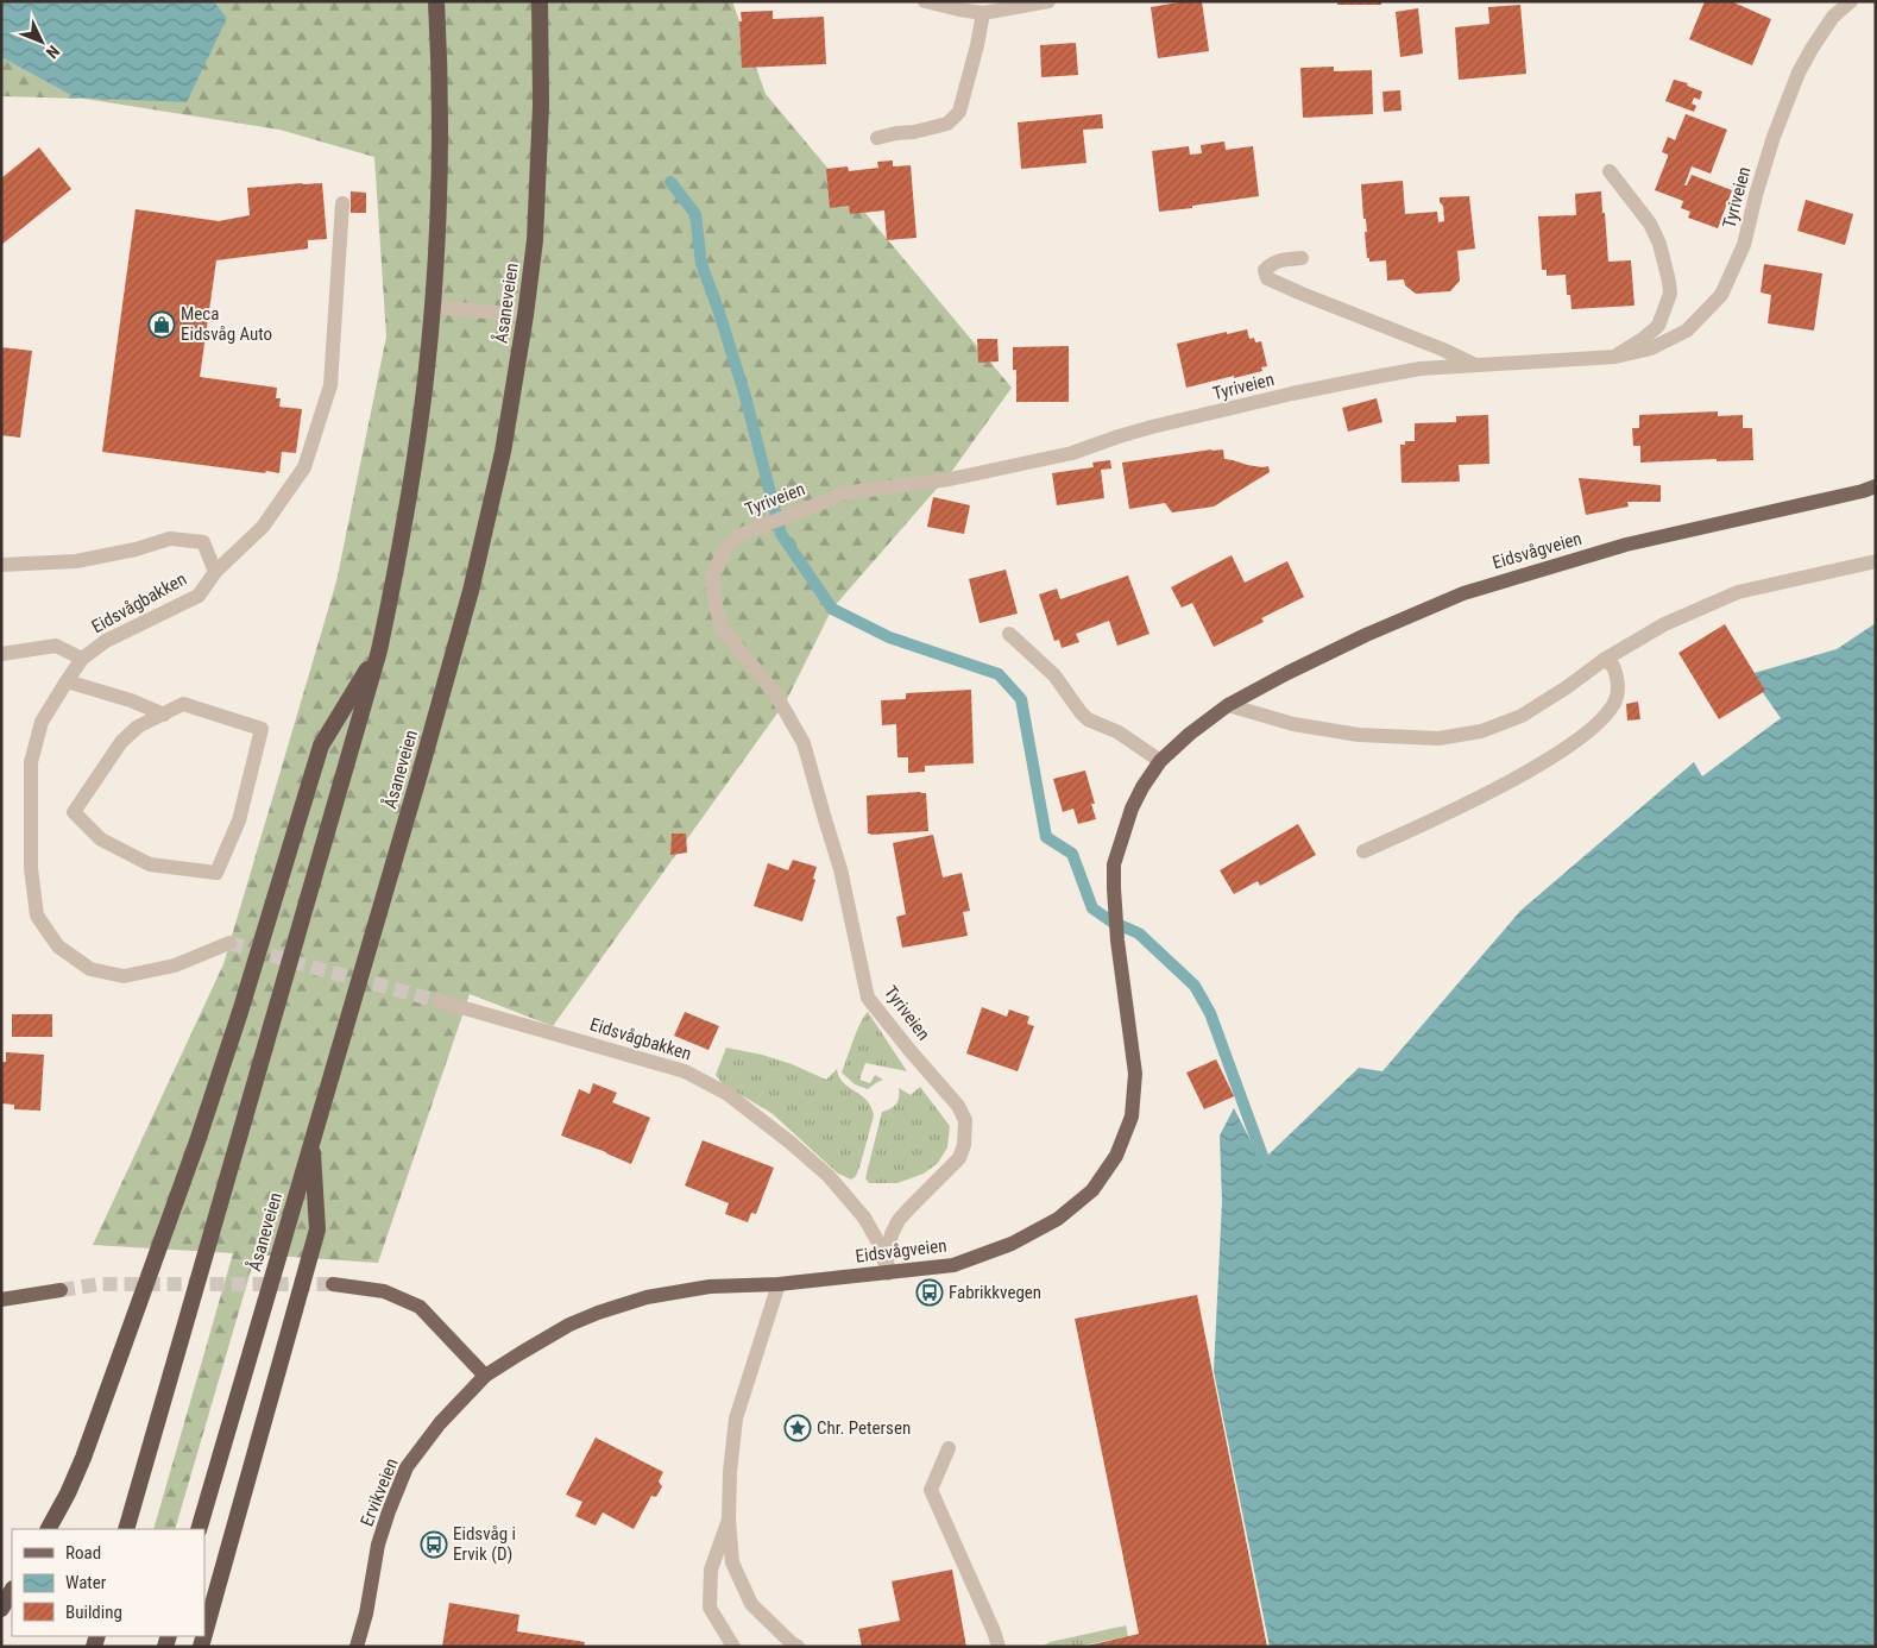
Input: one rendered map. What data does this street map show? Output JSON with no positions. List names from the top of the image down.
{
  "streets": {
    "highway": ["Åsaneveien"],
    "main road": ["Eidsvågveien", "Ervikveien"],
    "street": ["Tyriveien", "Eidsvågbakken"]
  },
  "crossings": [
    ["Tyriveien", "Eidsvågveien"],
    ["Tyriveien", "Eidsvågbakken"],
    ["Eidsvågveien", "Eidsvågbakken"],
    ["Eidsvågveien", "Ervikveien"]
  ],
  "places": {
    "shop": ["Meca Eidsvåg Auto"],
    "bus stop": ["Fabrikkvegen", "Eidsvåg i Ervik (D)"],
    "place": ["Chr. Petersen"]
  },
  "legend": ["Road", "Water", "Building"],
  "north": "bottom right"
}
